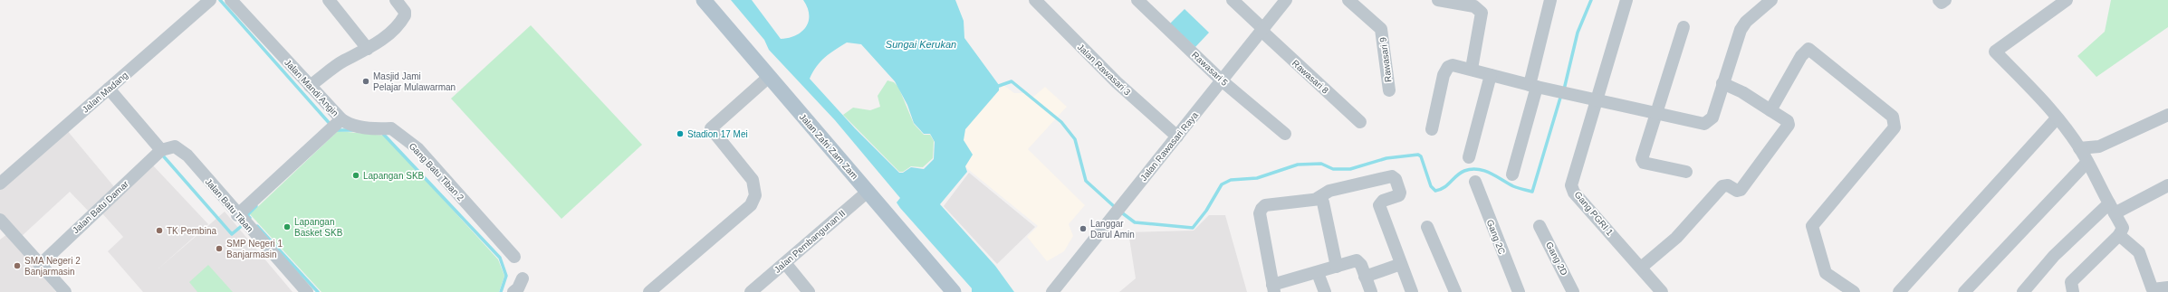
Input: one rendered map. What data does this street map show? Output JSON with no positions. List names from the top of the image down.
{
  "streets": {
    "main road": ["Jalan Zafri Zam Zam"],
    "street": [
      "Rawasari 9",
      "Rawasari 5",
      "Jalan Rawasari 3",
      "Rawasari 8",
      "Jalan Mandi Angin",
      "Jalan Madang",
      "Jalan Rawasari Raya",
      "Gang Batu Tiban 2",
      "Jalan Batu Tiban",
      "Jalan Batu Damar",
      "Gang PGRI 1",
      "Gang 2C",
      "Jalan Pembangunan II",
      "Gang 2D"
    ]
  },
  "crossings": [
    ["Rawasari 5", "Jalan Rawasari Raya"],
    ["Jalan Rawasari 3", "Jalan Rawasari Raya"],
    ["Rawasari 8", "Jalan Rawasari Raya"],
    ["Jalan Mandi Angin", "Gang Batu Tiban 2"],
    ["Jalan Mandi Angin", "Jalan Batu Tiban"],
    ["Jalan Zafri Zam Zam", "Jalan Pembangunan II"],
    ["Jalan Batu Tiban", "Jalan Batu Damar"]
  ],
  "water": ["Sungai Kerukan"],
  "places": [
    "Masjid Jami Pelajar Mulawarman",
    "Stadion 17 Mei",
    "Lapangan SKB",
    "Lapangan Basket SKB",
    "Langgar Darul Amin",
    "TK Pembina",
    "SMP Negeri 1 Banjarmasin",
    "SMA Negeri 2 Banjarmasin"
  ]
}
